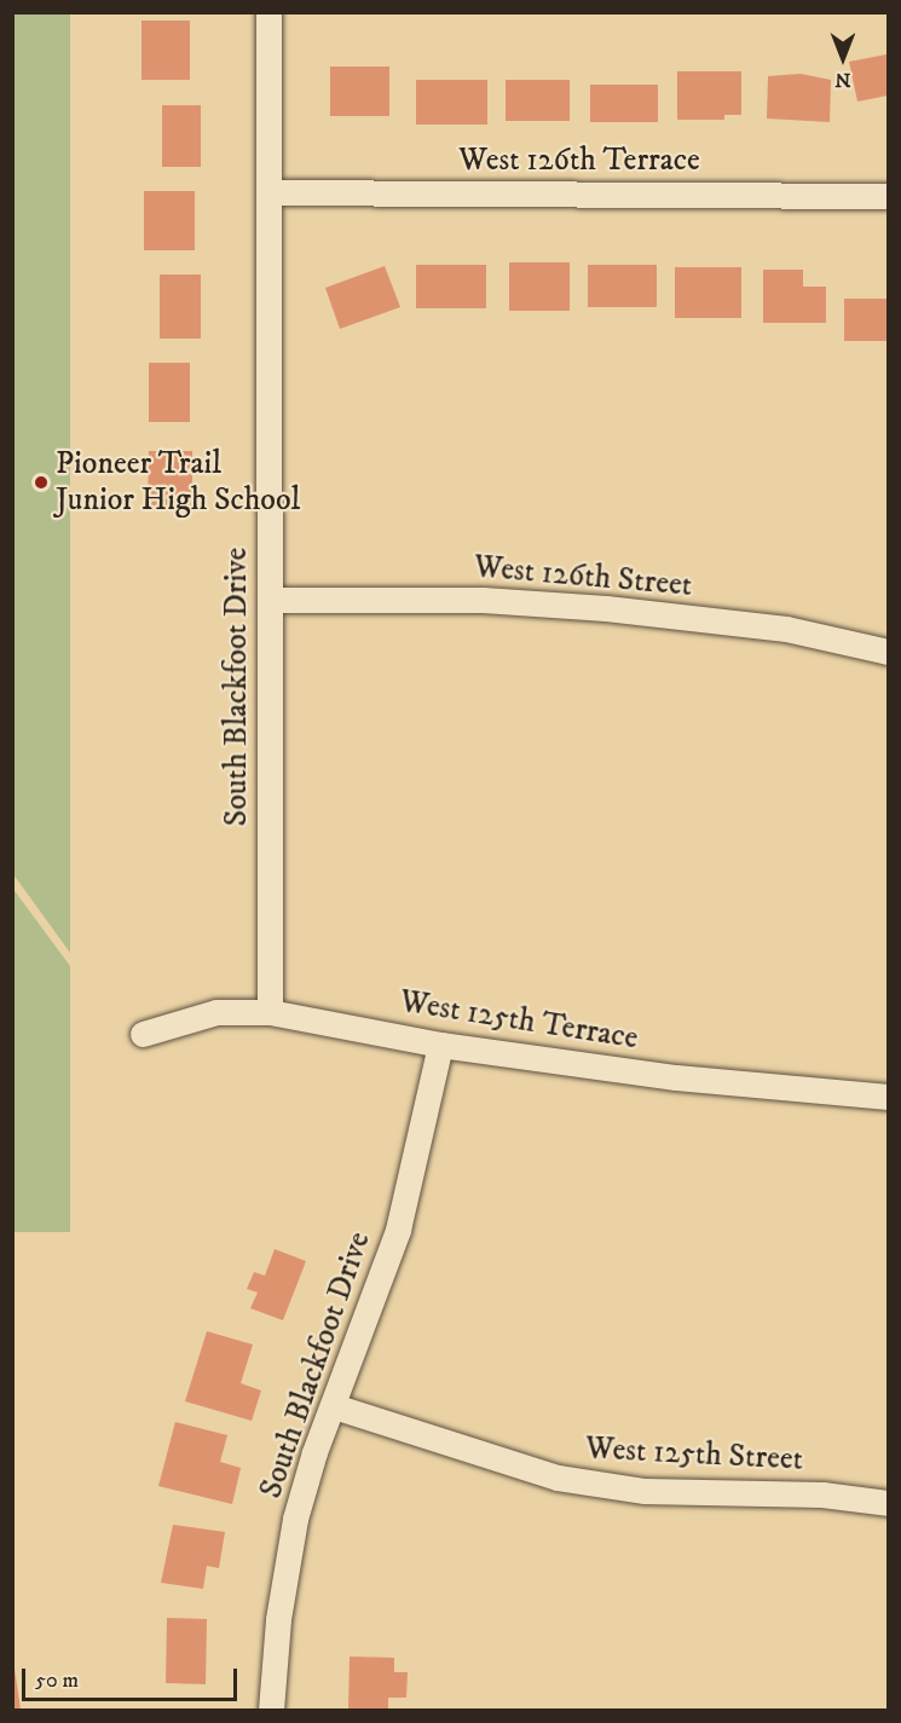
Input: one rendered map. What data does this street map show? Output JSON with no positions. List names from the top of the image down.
{
  "streets": {
    "street": [
      "West 126th Terrace",
      "West 126th Street",
      "South Blackfoot Drive",
      "West 125th Terrace",
      "West 125th Street"
    ]
  },
  "crossings": [
    ["West 126th Terrace", "South Blackfoot Drive"],
    ["West 126th Street", "South Blackfoot Drive"],
    ["South Blackfoot Drive", "West 125th Terrace"],
    ["South Blackfoot Drive", "West 125th Street"]
  ],
  "places": ["Pioneer Trail Junior High School"],
  "scale_bar": "50 m",
  "north": "bottom"
}
